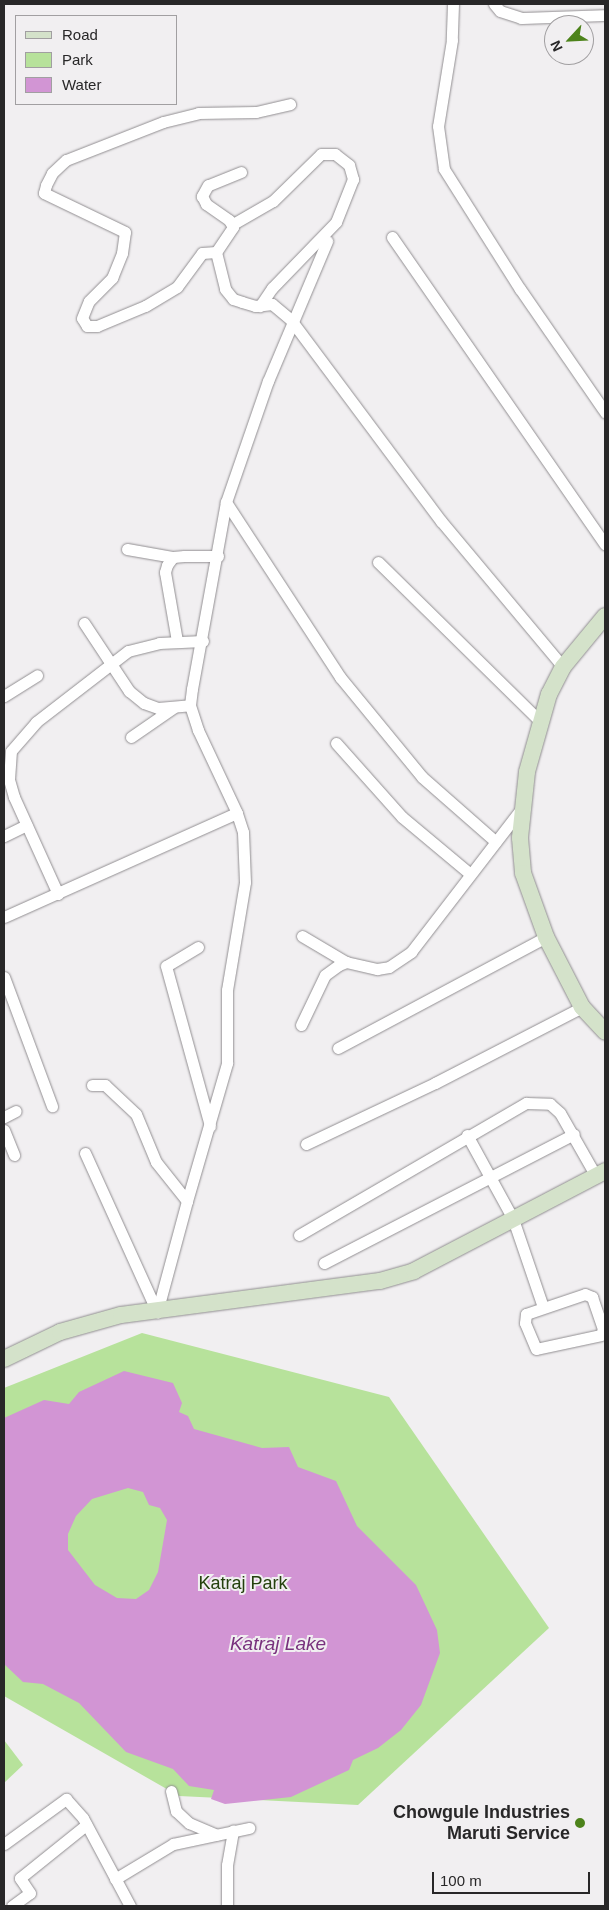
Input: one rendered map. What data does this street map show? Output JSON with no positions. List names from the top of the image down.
{
  "water": ["Katraj Lake"],
  "parks": ["Katraj Park"],
  "places": ["Chowgule Industries Maruti Service"],
  "legend": ["Road", "Park", "Water"],
  "scale_bar": "100 m",
  "north": "bottom left"
}
